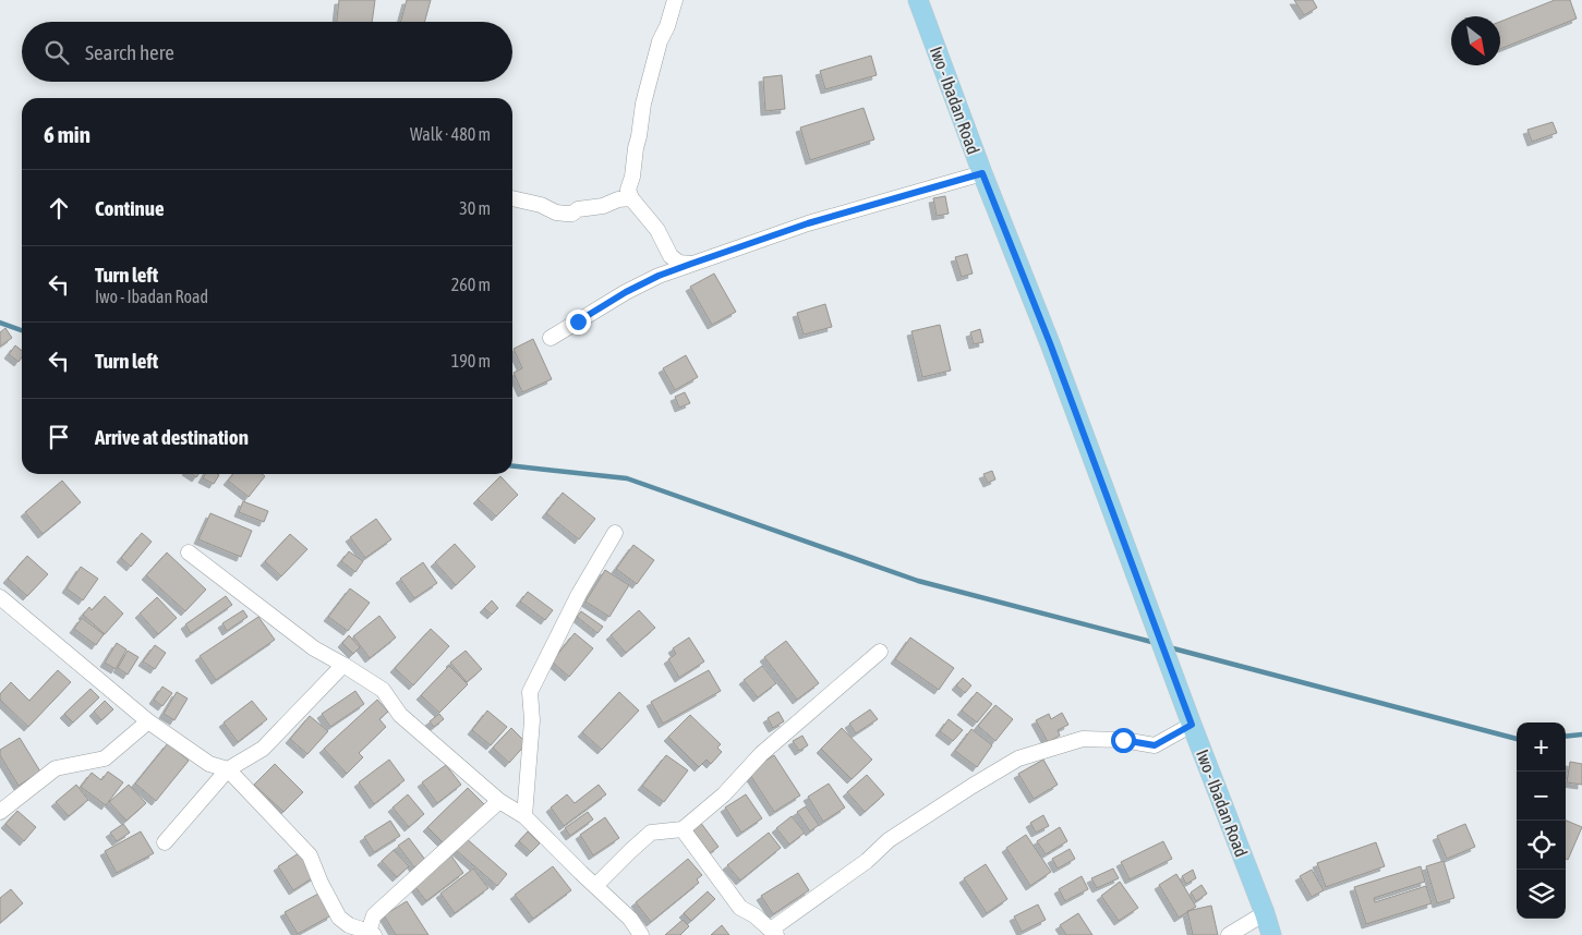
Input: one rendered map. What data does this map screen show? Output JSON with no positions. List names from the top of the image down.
{
  "streets": {
    "main road": ["Iwo - Ibadan Road"]
  },
  "north": "bottom right",
  "page": {
    "search": "Search here",
    "heading": ["6 min", "Walk · 480 m"],
    "list": [
      ["Continue", "30 m"],
      ["Turn left", "Iwo - Ibadan Road", "260 m"],
      ["Turn left", "190 m"],
      "Arrive at destination"
    ],
    "map_buttons": ["+", "−"]
  }
}
